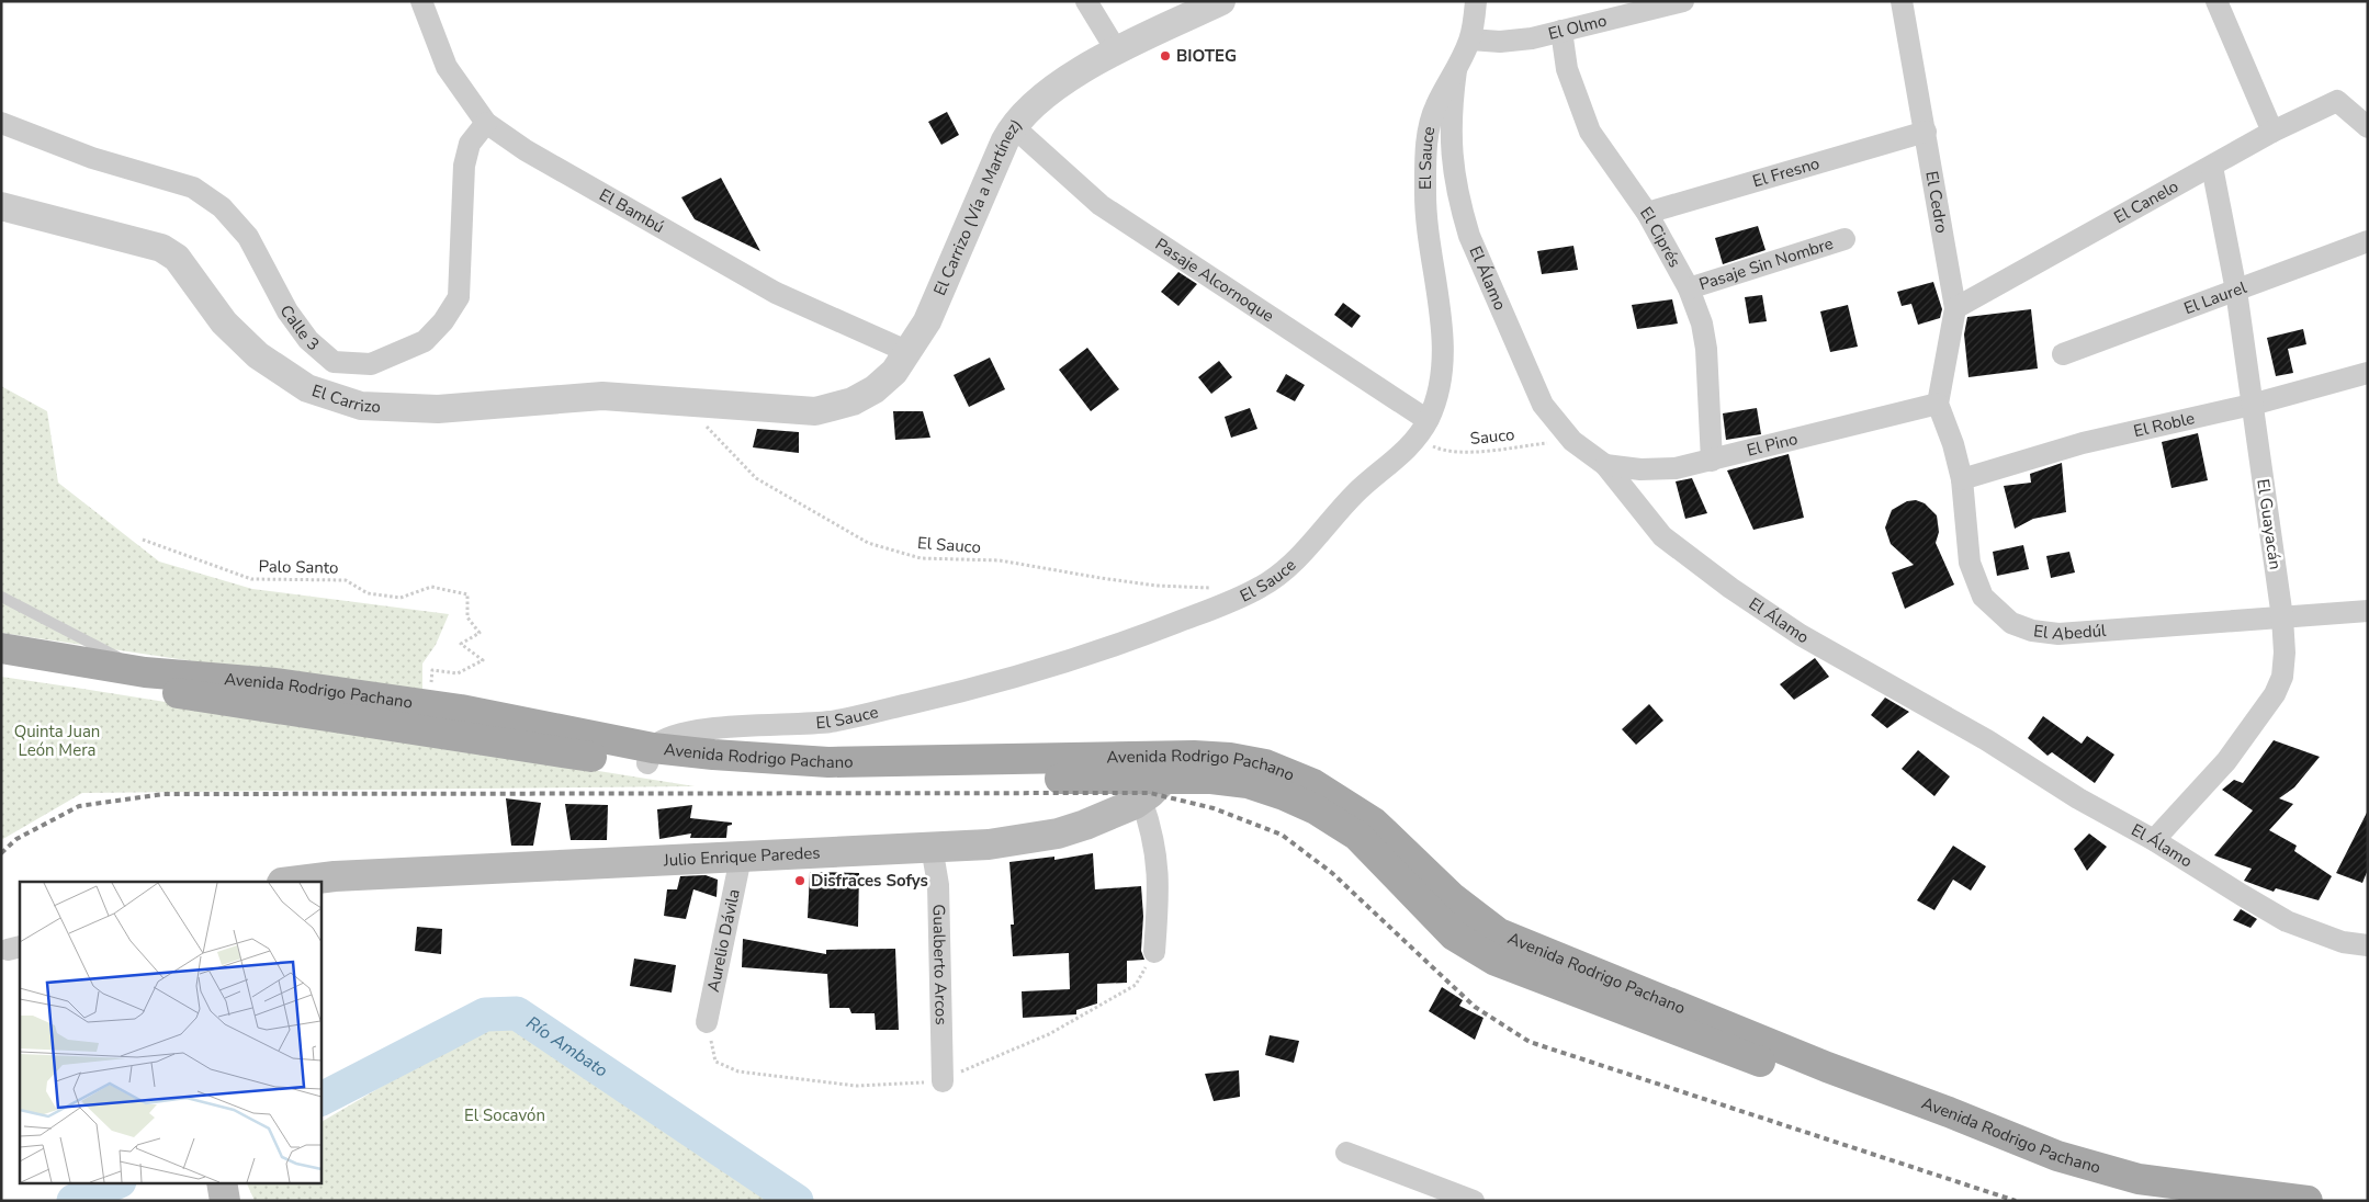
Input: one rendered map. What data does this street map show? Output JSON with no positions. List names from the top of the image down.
{
  "streets": {
    "main road": ["Avenida Rodrigo Pachano", "Julio Enrique Paredes"],
    "street": [
      "El Olmo",
      "El Sauce",
      "El Fresno",
      "El Cedro",
      "El Canelo",
      "El Carrizo (Vía a Martínez)",
      "El Bambú",
      "El Ciprés",
      "Pasaje Sin Nombre",
      "El Álamo",
      "Pasaje Alcornoque",
      "El Laurel",
      "Calle 3",
      "El Carrizo",
      "El Roble",
      "El Pino",
      "El Guayacán",
      "El Abedúl",
      "Aurelio Dávila",
      "Gualberto Arcos"
    ],
    "path": ["Sauco", "El Sauco", "Palo Santo"]
  },
  "crossings": [
    ["El Olmo", "El Sauce"],
    ["El Olmo", "El Ciprés"],
    ["El Sauce", "El Álamo"],
    ["El Sauce", "Pasaje Alcornoque"],
    ["El Sauce", "Sauco"],
    ["El Sauce", "Avenida Rodrigo Pachano"],
    ["El Fresno", "El Cedro"],
    ["El Fresno", "El Ciprés"],
    ["El Cedro", "El Canelo"],
    ["El Cedro", "El Pino"],
    ["El Cedro", "El Abedúl"],
    ["El Canelo", "El Guayacán"],
    ["El Carrizo (Vía a Martínez)", "El Bambú"],
    ["El Carrizo (Vía a Martínez)", "Pasaje Alcornoque"],
    ["El Carrizo (Vía a Martínez)", "El Carrizo"],
    ["El Bambú", "Calle 3"],
    ["El Ciprés", "Pasaje Sin Nombre"],
    ["El Ciprés", "El Pino"],
    ["El Álamo", "Sauco"],
    ["El Álamo", "El Pino"],
    ["El Álamo", "El Guayacán"],
    ["El Laurel", "El Guayacán"],
    ["El Carrizo", "El Sauco"],
    ["El Roble", "El Guayacán"],
    ["El Roble", "El Abedúl"],
    ["El Pino", "El Abedúl"],
    ["El Guayacán", "El Abedúl"],
    ["Palo Santo", "Avenida Rodrigo Pachano"],
    ["Avenida Rodrigo Pachano", "Julio Enrique Paredes"],
    ["Julio Enrique Paredes", "Aurelio Dávila"],
    ["Julio Enrique Paredes", "Gualberto Arcos"]
  ],
  "water": ["Río Ambato"],
  "parks": ["Quinta Juan León Mera", "El Socavón"],
  "places": ["BIOTEG", "Disfraces Sofys"]
}
